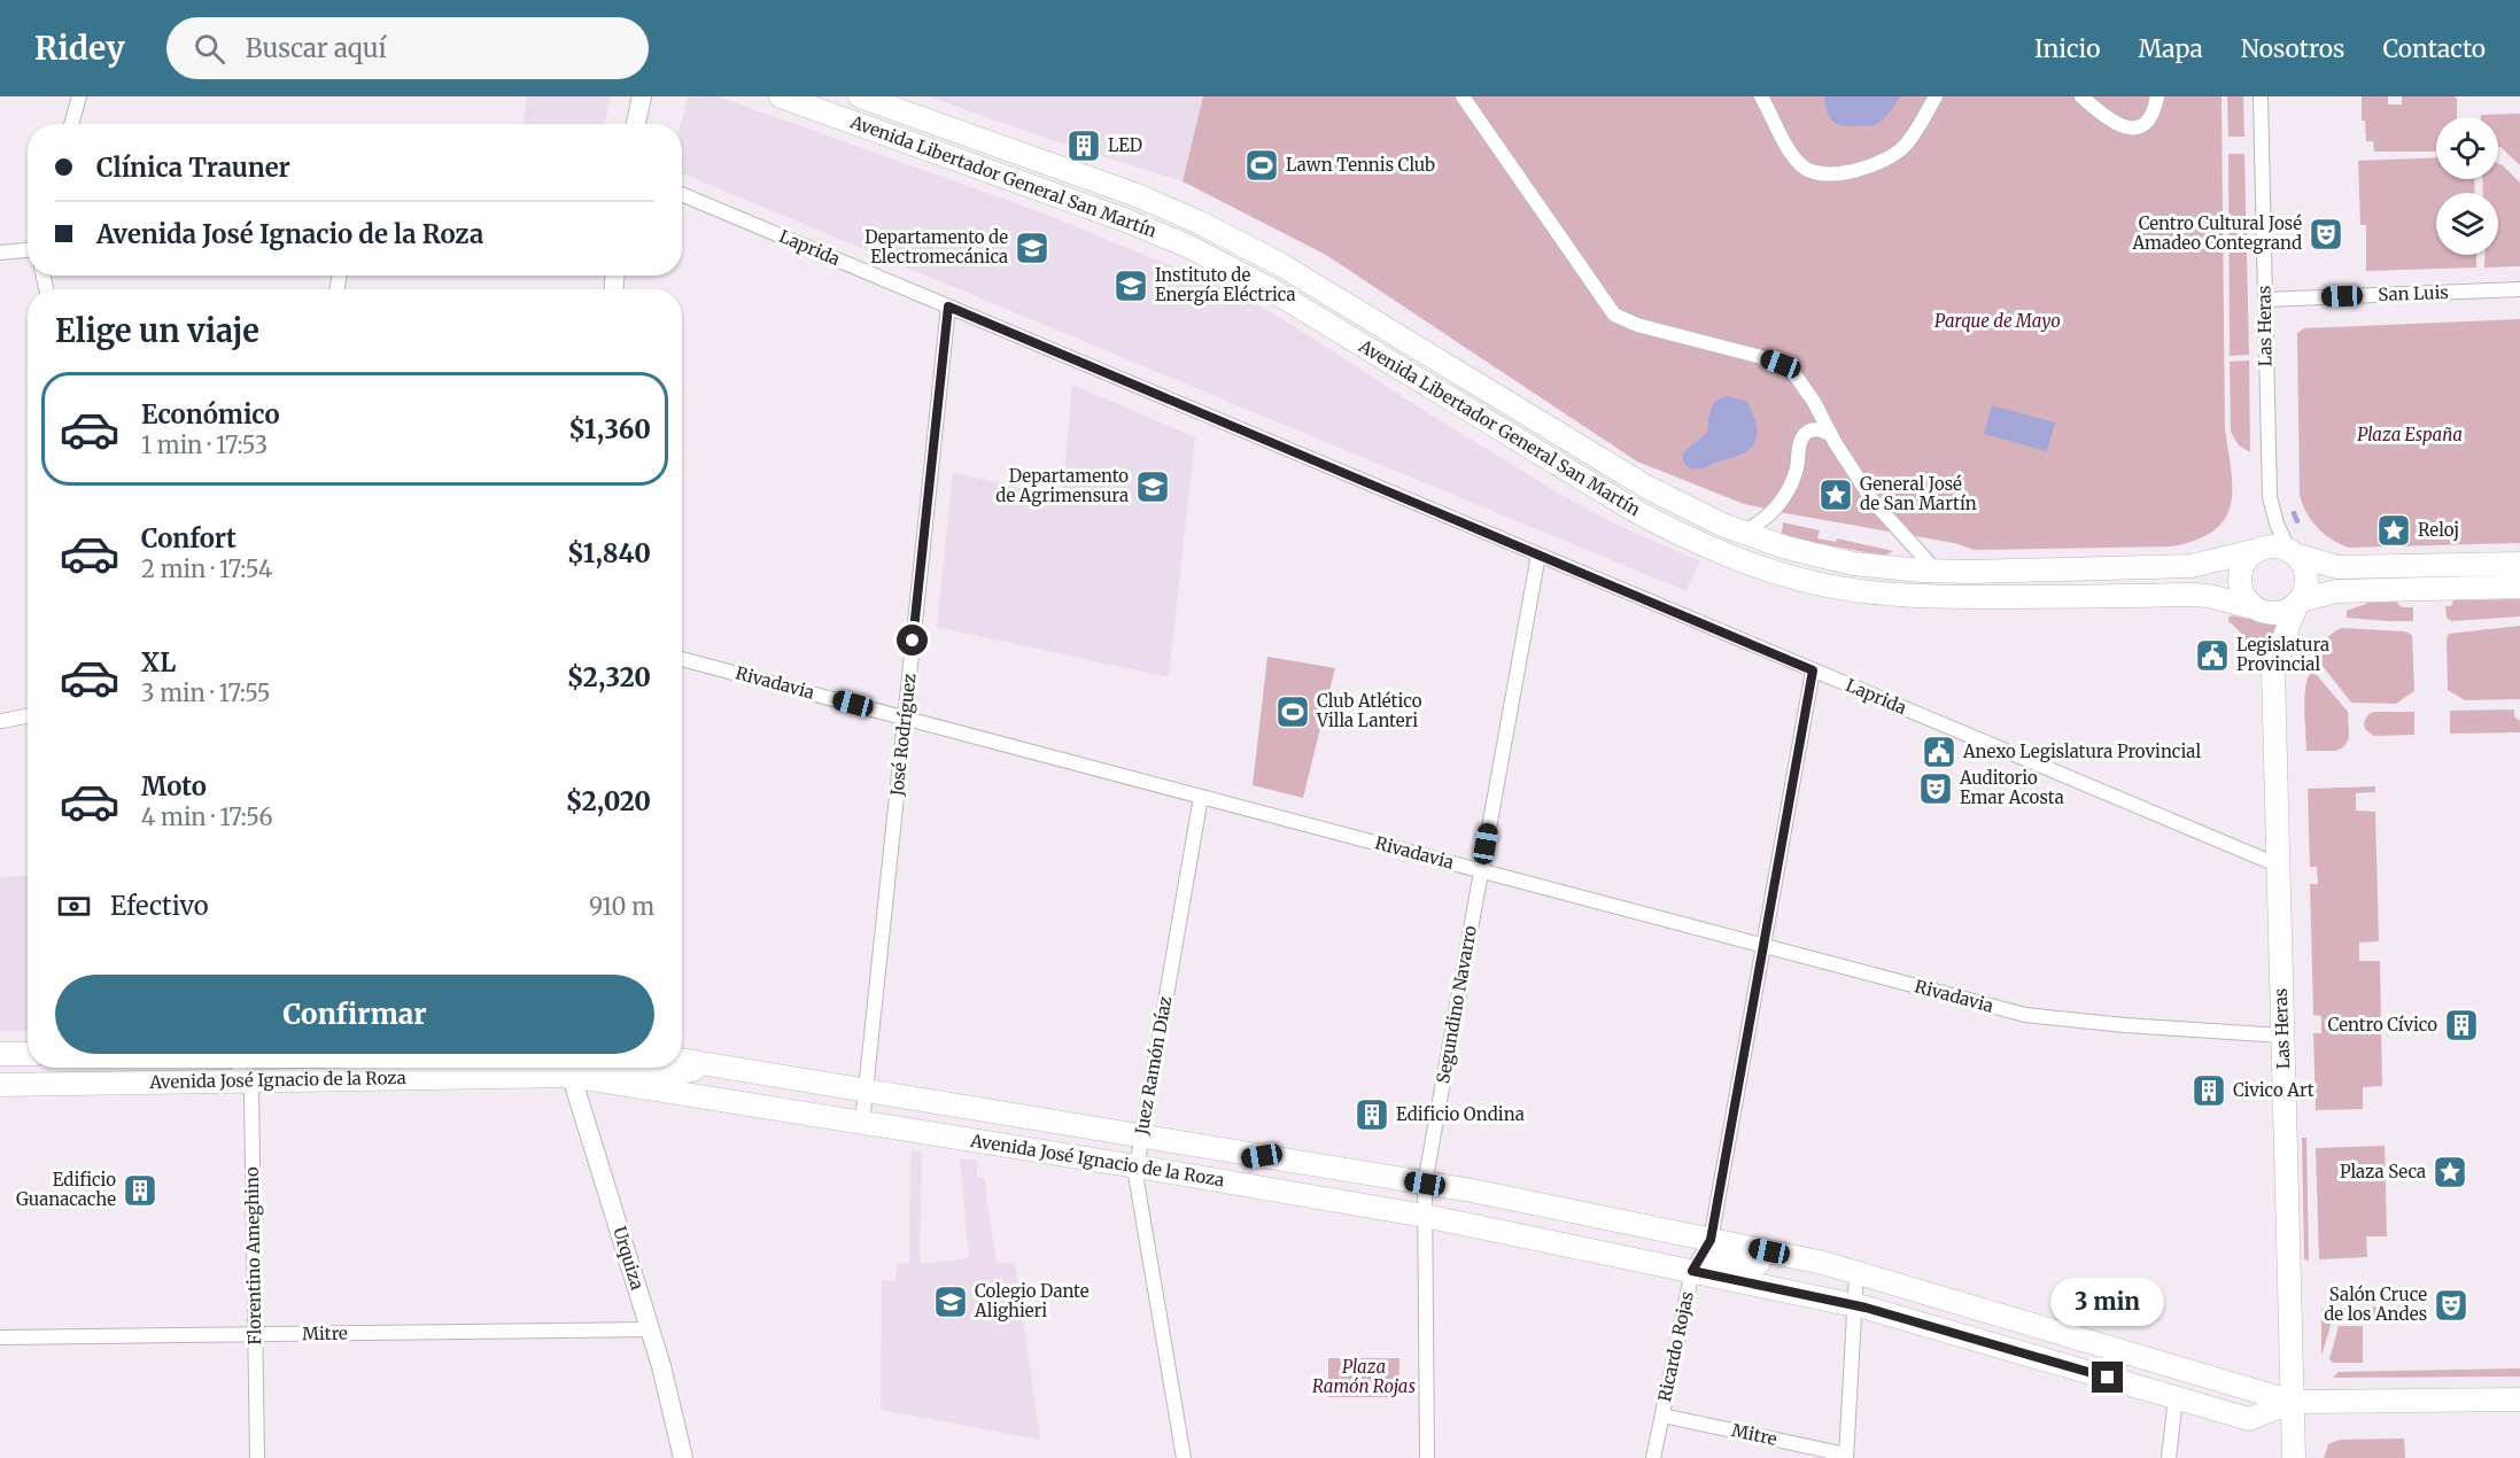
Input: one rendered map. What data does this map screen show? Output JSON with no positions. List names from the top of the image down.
{
  "streets": {
    "main road": ["Avenida Libertador General San Martín", "Las Heras", "Avenida José Ignacio de la Roza"],
    "street": [
      "Laprida",
      "San Luis",
      "Rivadavia",
      "José Rodríguez",
      "Segundino Navarro",
      "Juez Ramón Díaz",
      "Florentino Ameghino",
      "Urquiza",
      "Mitre",
      "Ricardo Rojas"
    ]
  },
  "crossings": [
    ["Avenida Libertador General San Martín", "Las Heras"],
    ["Laprida", "Las Heras"],
    ["Laprida", "José Rodríguez"],
    ["Laprida", "Segundino Navarro"],
    ["Laprida", "Ricardo Rojas"],
    ["San Luis", "Las Heras"],
    ["Las Heras", "Rivadavia"],
    ["Las Heras", "Avenida José Ignacio de la Roza"],
    ["Rivadavia", "José Rodríguez"],
    ["Rivadavia", "Segundino Navarro"],
    ["Rivadavia", "Juez Ramón Díaz"],
    ["Rivadavia", "Ricardo Rojas"],
    ["José Rodríguez", "Avenida José Ignacio de la Roza"],
    ["Segundino Navarro", "Avenida José Ignacio de la Roza"],
    ["Juez Ramón Díaz", "Avenida José Ignacio de la Roza"],
    ["Avenida José Ignacio de la Roza", "Florentino Ameghino"],
    ["Avenida José Ignacio de la Roza", "Urquiza"],
    ["Avenida José Ignacio de la Roza", "Ricardo Rojas"],
    ["Florentino Ameghino", "Mitre"],
    ["Urquiza", "Mitre"],
    ["Mitre", "Ricardo Rojas"]
  ],
  "parks": ["Parque de Mayo", "Plaza España", "Plaza Ramón Rojas"],
  "places": {
    "building": [
      "LED",
      "Centro Cívico",
      "Civico Art",
      "Edificio Ondina",
      "Edificio Guanacache"
    ],
    "sports": ["Lawn Tennis Club", "Club Atlético Villa Lanteri"],
    "theatre": ["Centro Cultural José Amadeo Contegrand", "Auditorio Emar Acosta", "Salón Cruce de los Andes"],
    "school or university": [
      "Departamento de Electromecánica",
      "Instituto de Energía Eléctrica",
      "Departamento de Agrimensura",
      "Colegio Dante Alighieri"
    ],
    "place": ["General José de San Martín", "Reloj", "Plaza Seca"],
    "public building": ["Legislatura Provincial", "Anexo Legislatura Provincial"]
  },
  "page": {
    "header": "Ridey",
    "search": "Buscar aquí",
    "nav": [
      "Inicio",
      "Mapa",
      "Nosotros",
      "Contacto"
    ],
    "banner": ["Clínica Trauner", "Avenida José Ignacio de la Roza"],
    "heading": "Elige un viaje",
    "list": [
      {
        "name": "Económico",
        "note": "1 min · 17:53",
        "value": "$1,360"
      },
      {
        "name": "Confort",
        "note": "2 min · 17:54",
        "value": "$1,840"
      },
      {
        "name": "XL",
        "note": "3 min · 17:55",
        "value": "$2,320"
      },
      {
        "name": "Moto",
        "note": "4 min · 17:56",
        "value": "$2,020"
      }
    ],
    "pay": ["Efectivo", "910 m"],
    "buttons": "Confirmar",
    "bubble": "3 min"
  }
}
